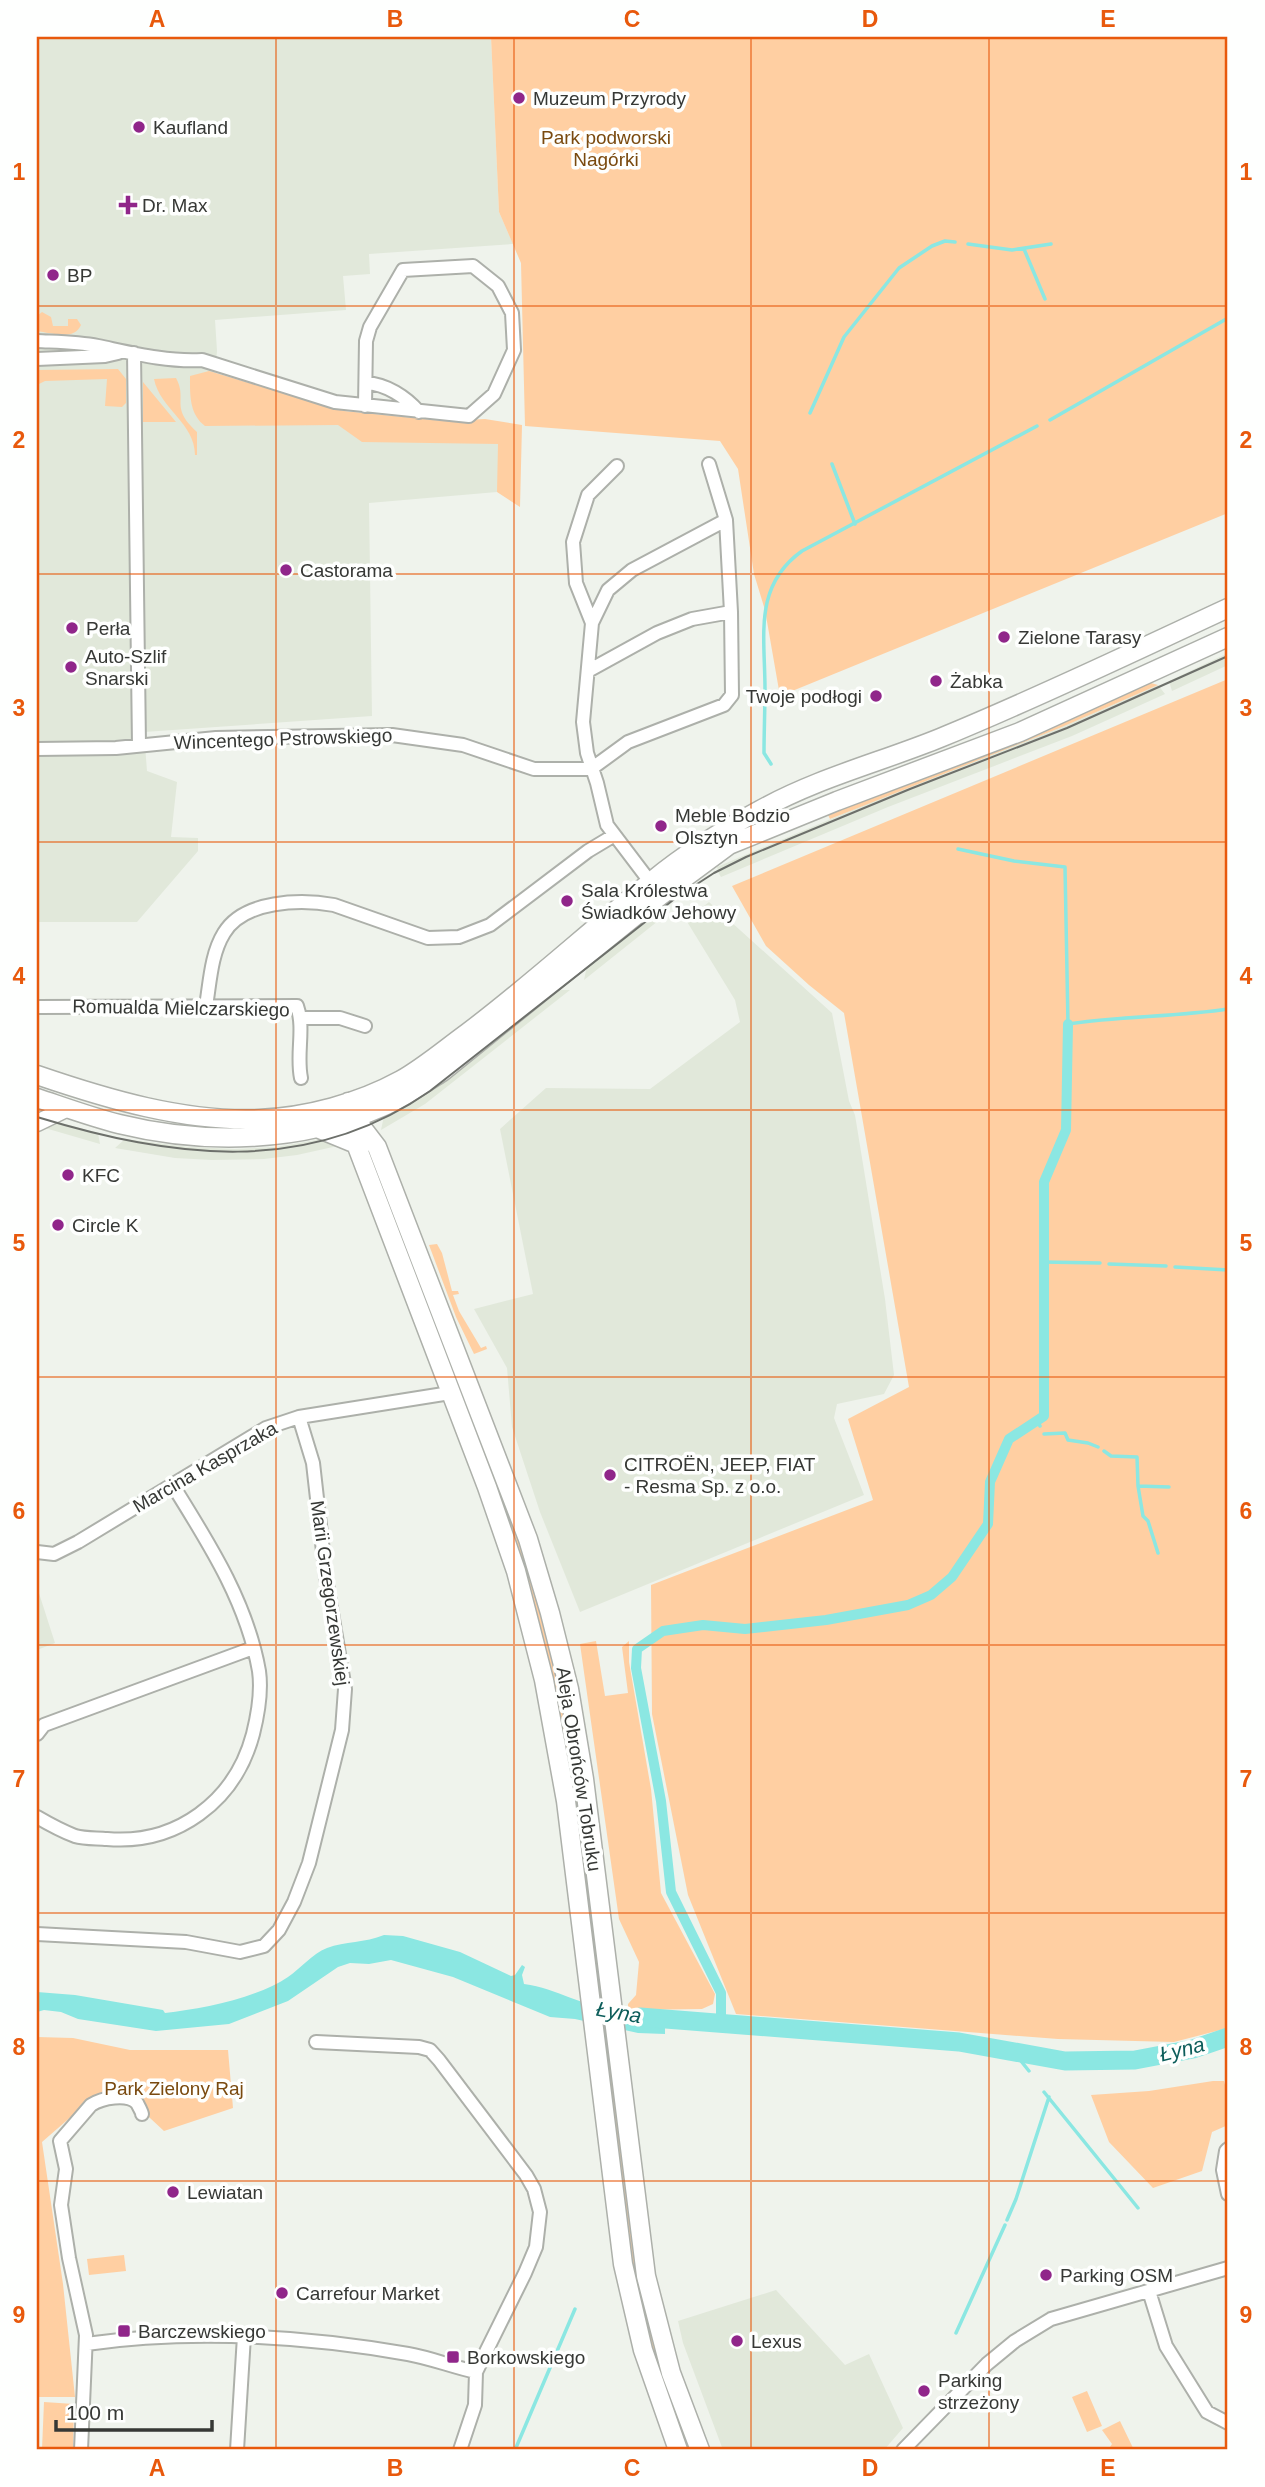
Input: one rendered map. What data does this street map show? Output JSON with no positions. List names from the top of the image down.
{
  "streets": {
    "main road": ["Aleja Obrońców Tobruku"],
    "street": [
      "Wincentego Pstrowskiego",
      "Romualda Mielczarskiego",
      "Marcina Kasprzaka",
      "Marii Grzegorzewskiej"
    ]
  },
  "crossings": [
    ["Marcina Kasprzaka", "Marii Grzegorzewskiej"],
    ["Marcina Kasprzaka", "Aleja Obrońców Tobruku"]
  ],
  "water": ["Łyna"],
  "parks": ["Park podworski Nagórki", "Park Zielony Raj"],
  "places": {
    "other": [
      "Muzeum Przyrody",
      "Kaufland",
      "BP",
      "Castorama",
      "Perła",
      "Zielone Tarasy",
      "Auto-Szlif Snarski",
      "Żabka",
      "Twoje podłogi",
      "Meble Bodzio Olsztyn",
      "Sala Królestwa Świadków Jehowy",
      "KFC",
      "Circle K",
      "CITROËN, JEEP, FIAT - Resma Sp. z o.o.",
      "Lewiatan",
      "Parking OSM",
      "Carrefour Market",
      "Lexus",
      "Parking strzeżony"
    ],
    "health": ["Dr. Max"],
    "transit": ["Barczewskiego", "Borkowskiego"]
  },
  "scale_bar": "100 m",
  "grid": {
    "columns": [
      "A",
      "B",
      "C",
      "D",
      "E"
    ],
    "rows": [
      "1",
      "2",
      "3",
      "4",
      "5",
      "6",
      "7",
      "8",
      "9"
    ]
  }
}
